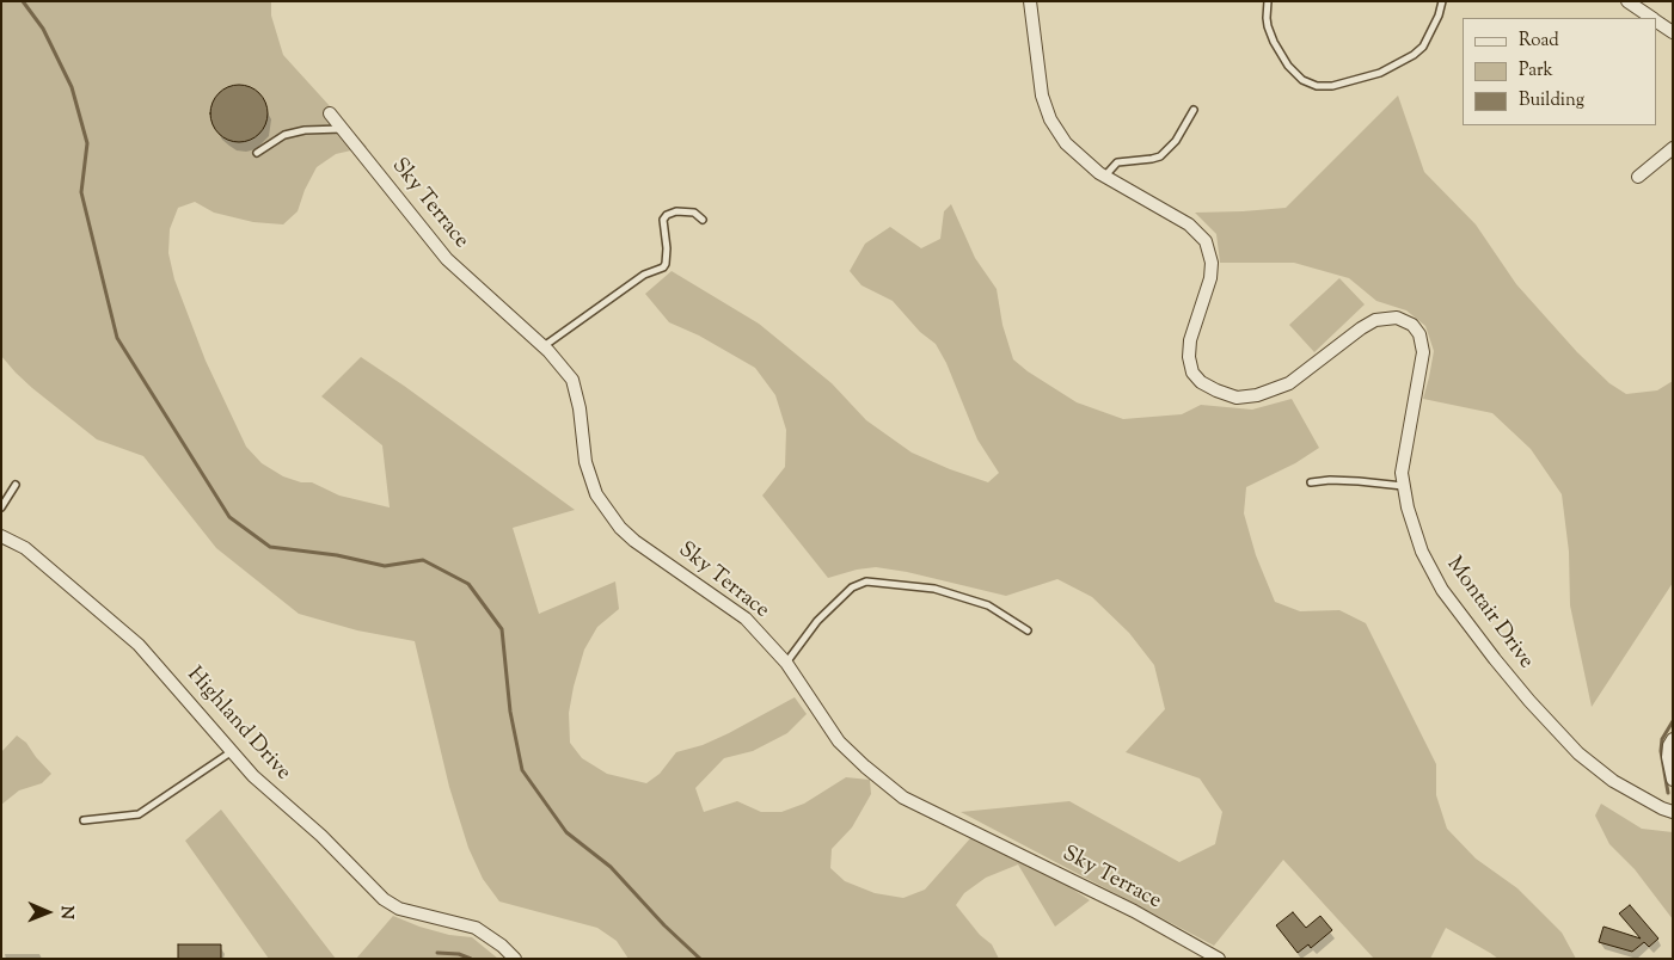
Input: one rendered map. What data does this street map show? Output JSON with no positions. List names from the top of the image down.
{
  "streets": {
    "street": ["Sky Terrace", "Montair Drive", "Highland Drive"]
  },
  "legend": ["Road", "Park", "Building"],
  "north": "right"
}
